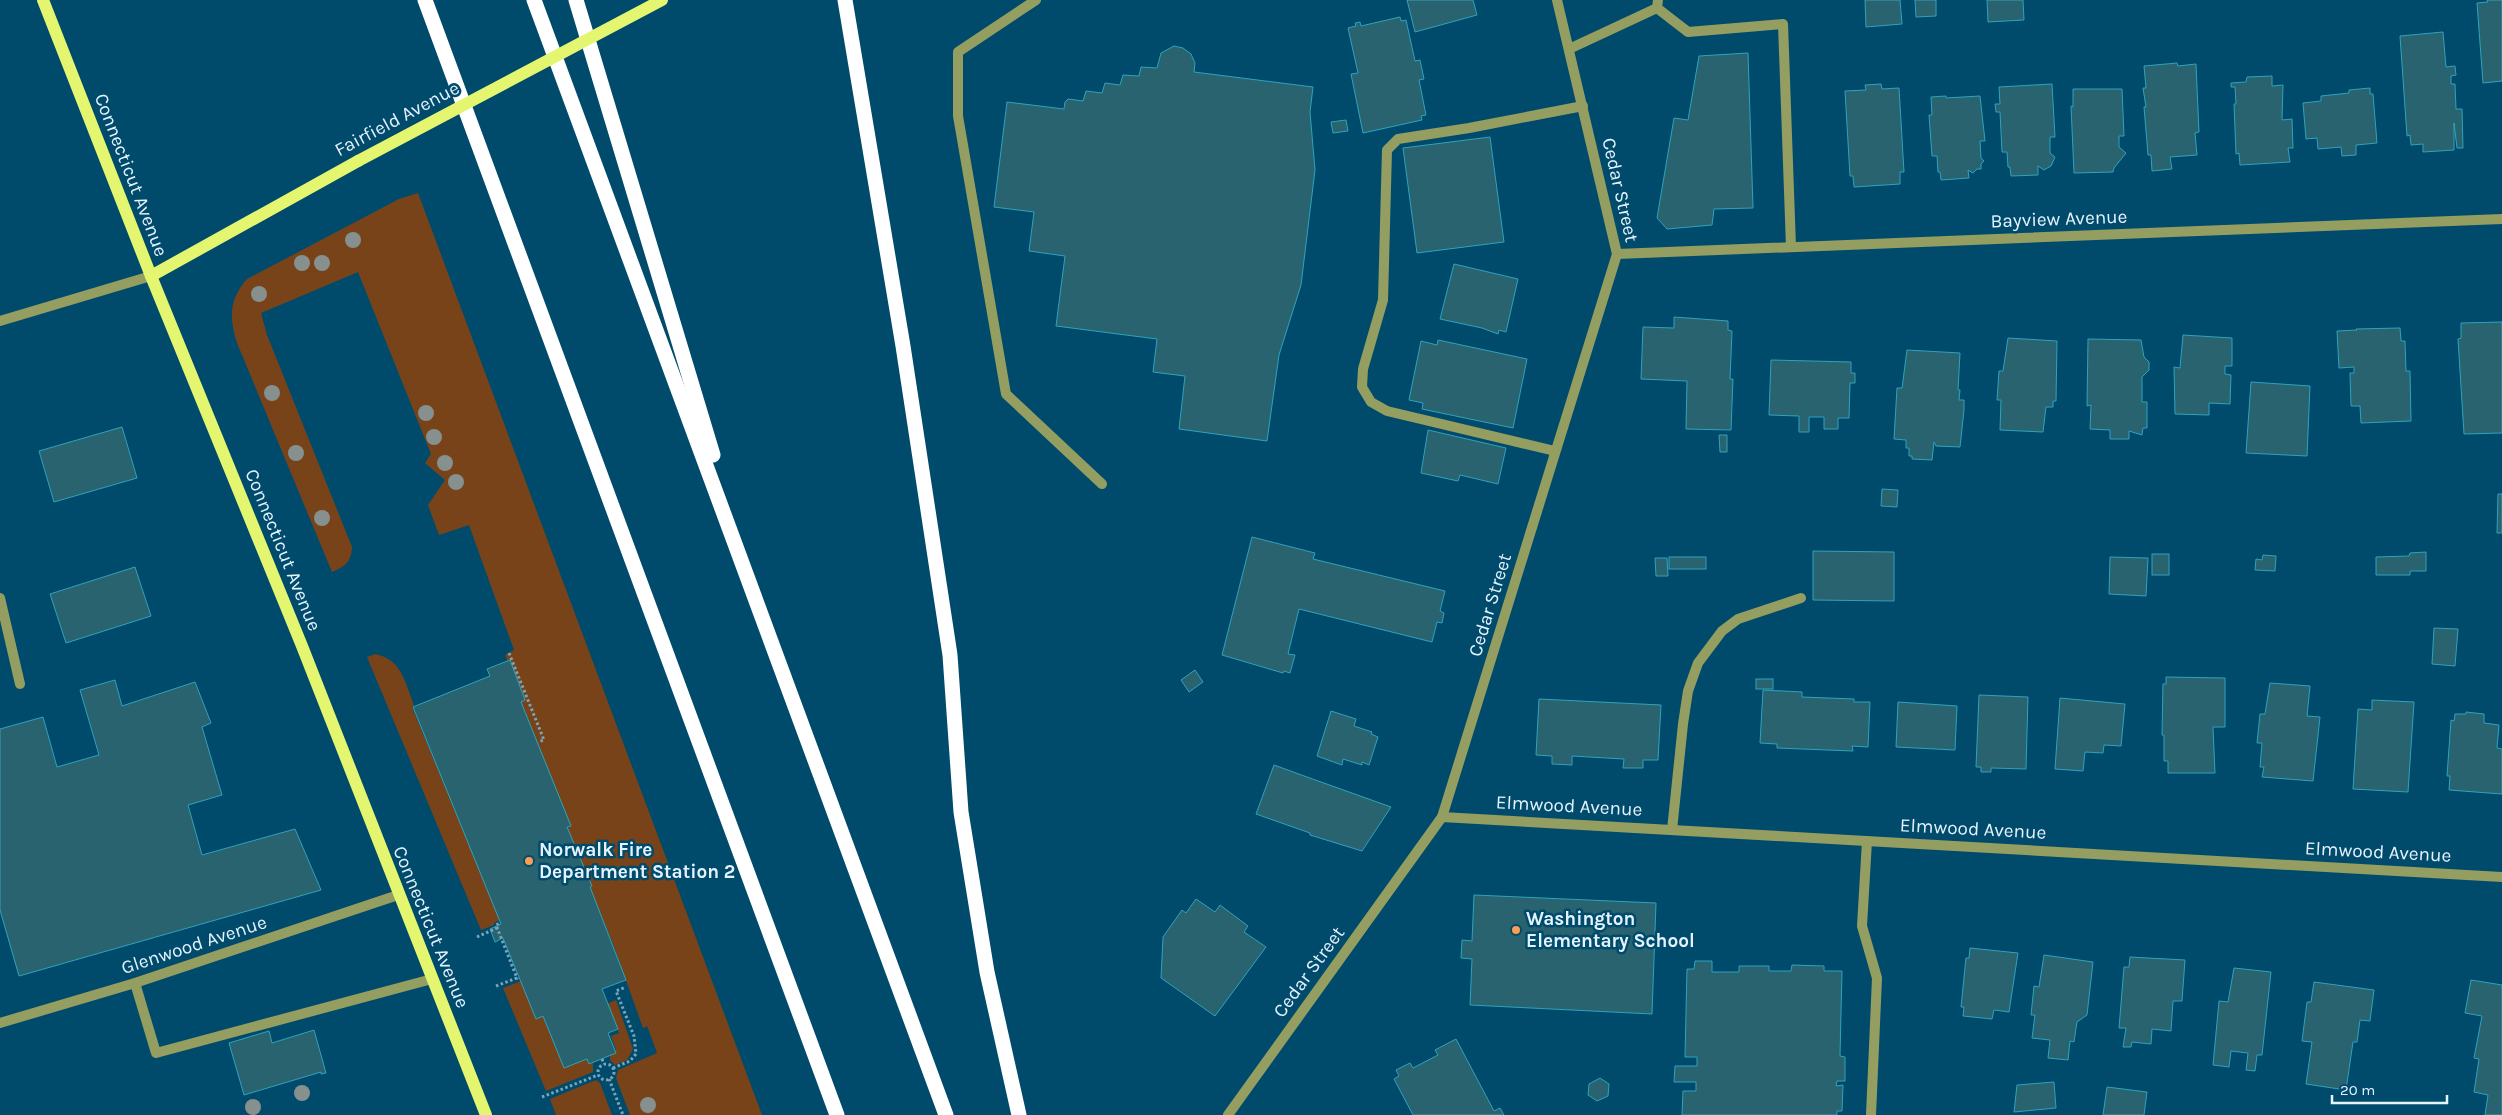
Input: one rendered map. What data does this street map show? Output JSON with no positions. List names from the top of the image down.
{
  "streets": {
    "main road": ["Fairfield Avenue", "Connecticut Avenue"],
    "street": [
      "Cedar Street",
      "Bayview Avenue",
      "Elmwood Avenue",
      "Glenwood Avenue"
    ]
  },
  "crossings": [
    ["Fairfield Avenue", "Connecticut Avenue"],
    ["Connecticut Avenue", "Glenwood Avenue"],
    ["Cedar Street", "Bayview Avenue"],
    ["Cedar Street", "Elmwood Avenue"]
  ],
  "places": ["Norwalk Fire Department Station 2", "Washington Elementary School"],
  "scale_bar": "20 m"
}
